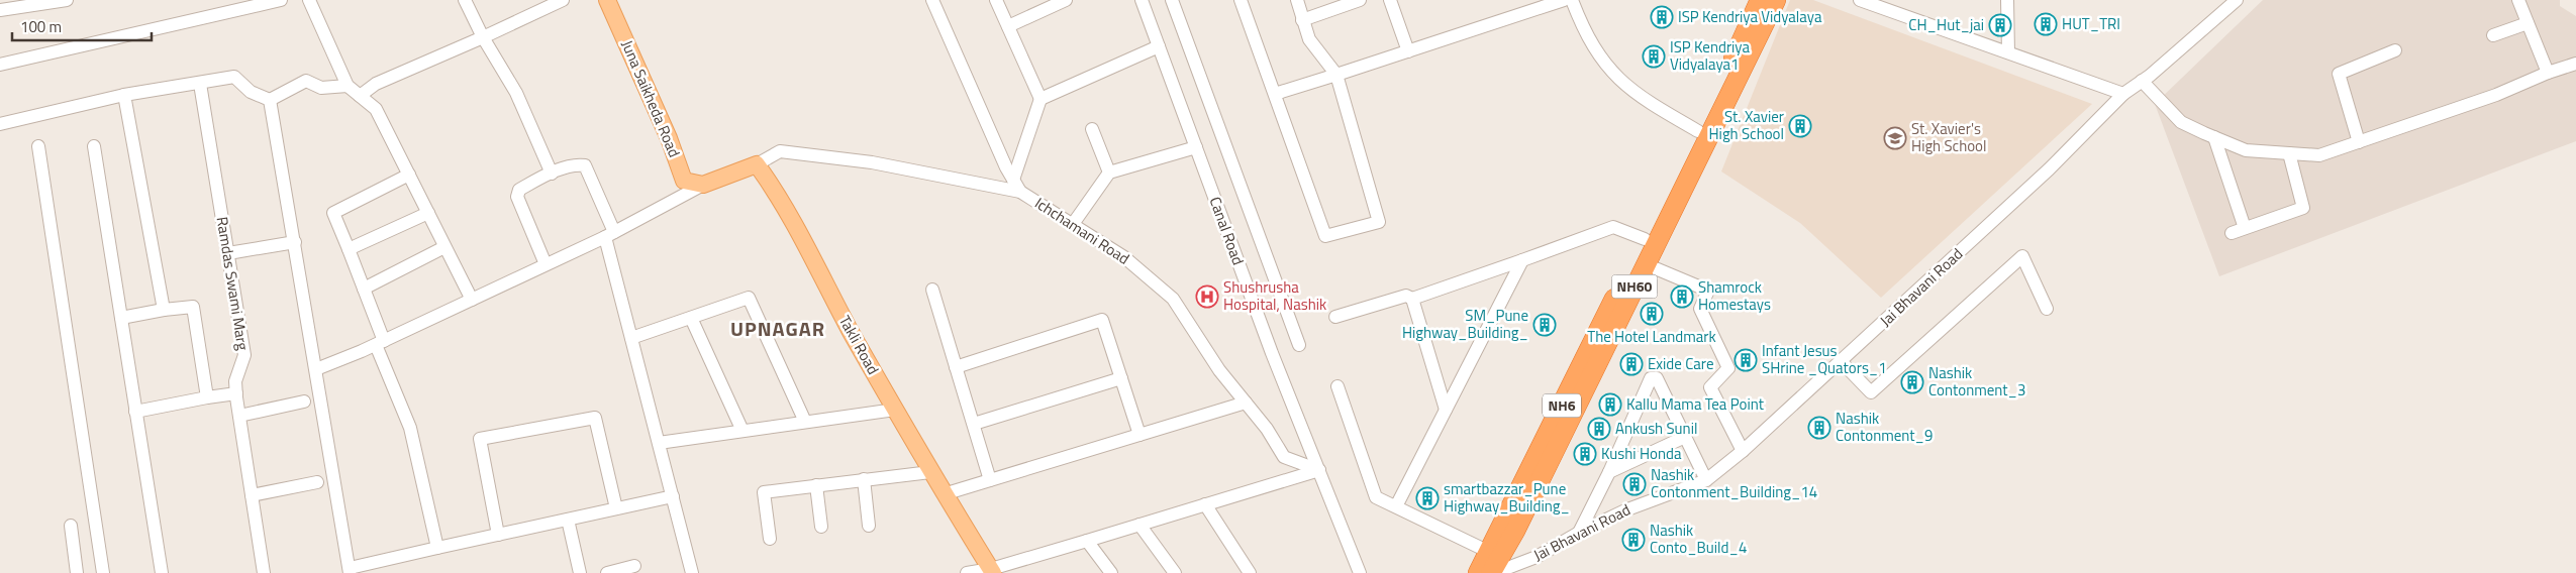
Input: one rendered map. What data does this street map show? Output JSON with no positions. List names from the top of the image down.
{
  "streets": {
    "highway": ["NH60", "NH6"],
    "main road": ["Juna Saikheda Road", "Takli Road"],
    "street": [
      "Ichchamani Road",
      "Canal Road",
      "Ramdas Swami Marg",
      "Jai Bhavani Road"
    ]
  },
  "crossings": [
    ["Ichchamani Road", "Canal Road"],
    ["Ichchamani Road", "Takli Road"],
    ["NH60", "Jai Bhavani Road"]
  ],
  "districts": ["UPNAGAR"],
  "places": {
    "building": [
      "ISP Kendriya Vidyalaya",
      "HUT_TRI",
      "CH_Hut_jai",
      "ISP Kendriya Vidyalaya1",
      "St. Xavier High School",
      "Shamrock Homestays",
      "The Hotel Landmark",
      "SM_Pune Highway_Building_",
      "Infant Jesus SHrine _Quators_1",
      "Exide Care",
      "Nashik Contonment_3",
      "Kallu Mama Tea Point",
      "Nashik Contonment_9",
      "Ankush Sunil",
      "Kushi Honda",
      "Nashik Contonment_Building_14",
      "smartbazzar_Pune Highway_Building_",
      "Nashik Conto_Build_4"
    ],
    "school or university": ["St. Xavier's High School"],
    "hospital": ["Shushrusha Hospital, Nashik"]
  },
  "scale_bar": "100 m"
}
